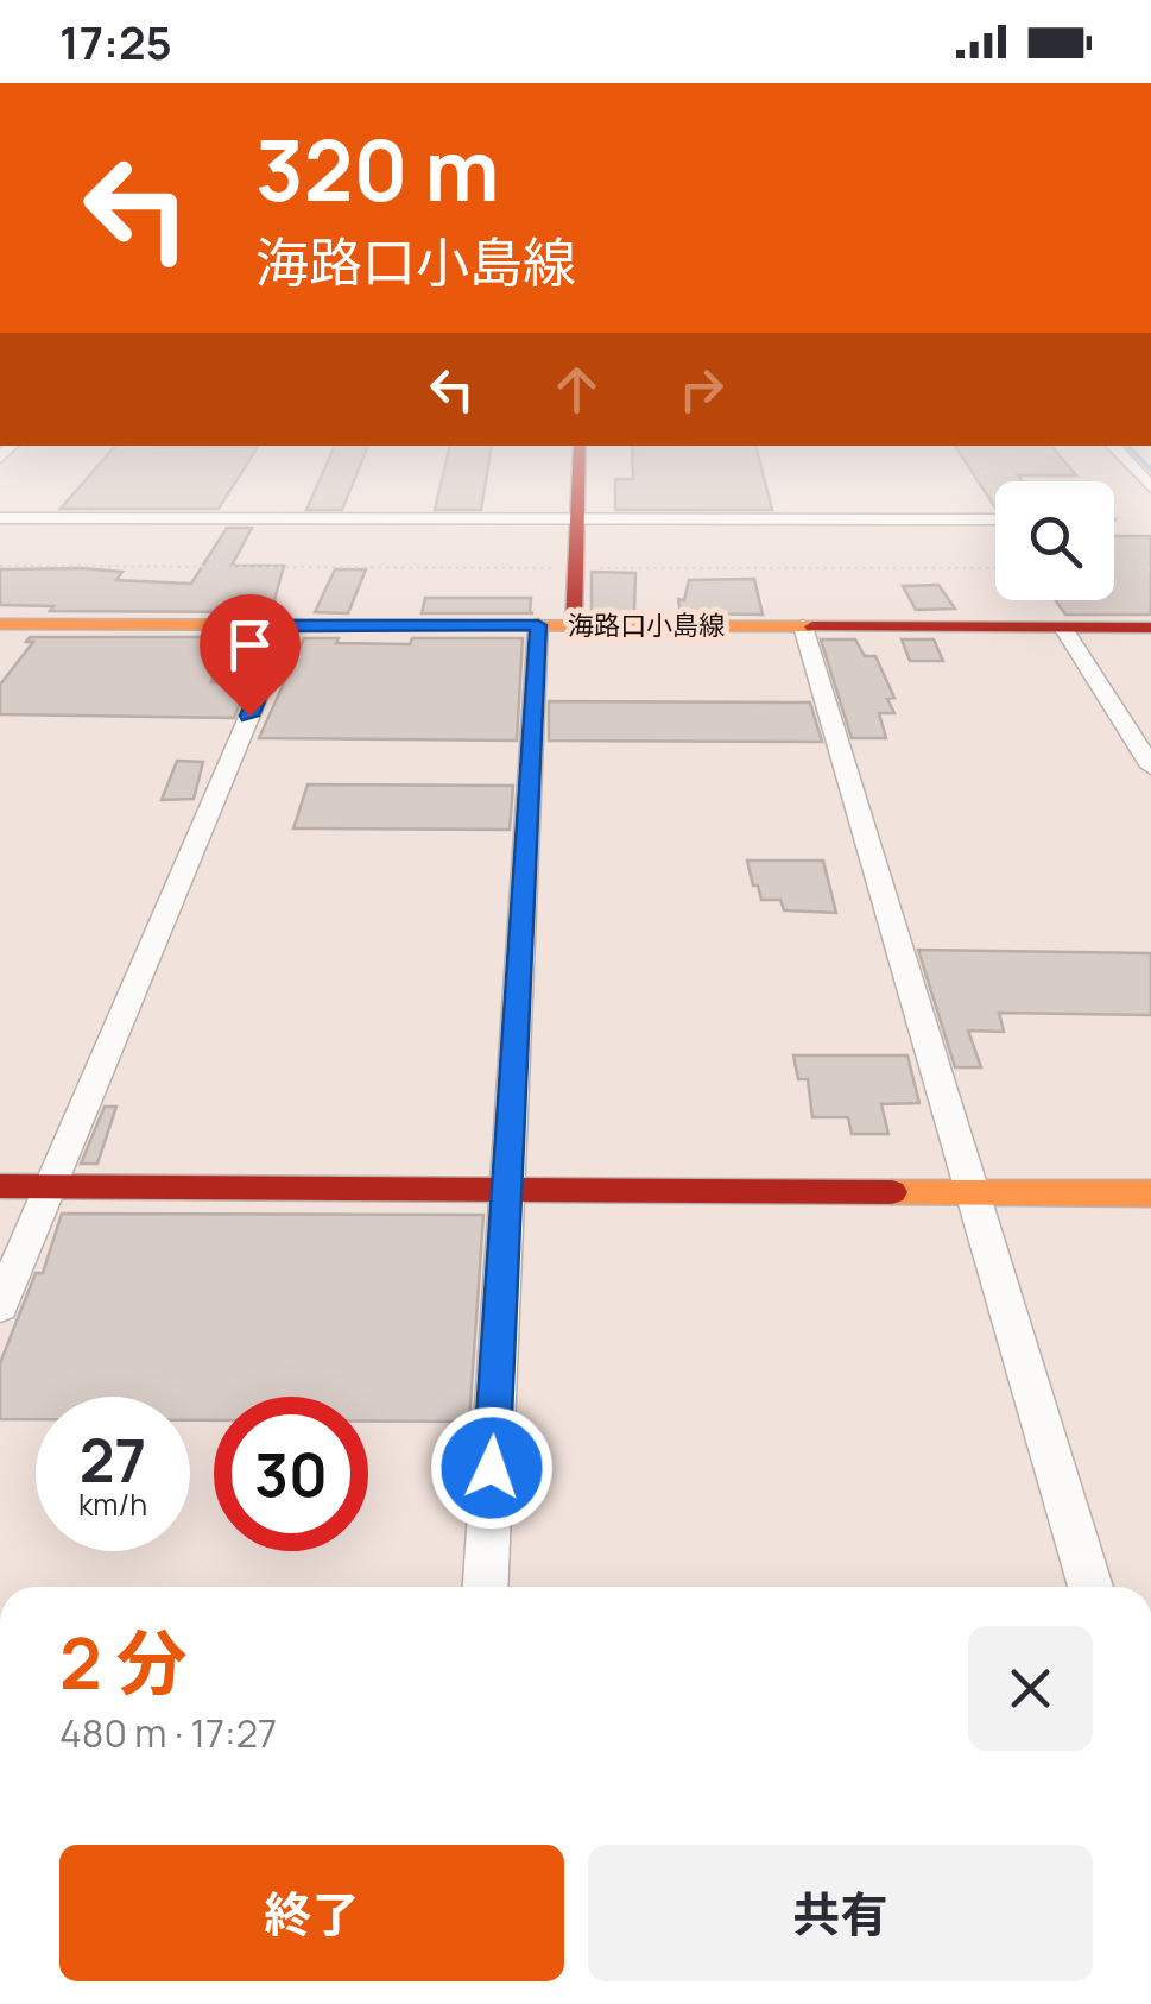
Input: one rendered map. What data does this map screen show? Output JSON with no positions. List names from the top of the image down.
{
  "streets": {
    "street": ["海路口小島線"]
  },
  "page": {
    "status": "17:25",
    "turn": ["320 m", "海路口小島線"],
    "speed": "27 km/h",
    "limit": "30",
    "heading": ["2 分", "480 m · 17:27"],
    "buttons": ["終了", "共有"]
  }
}
